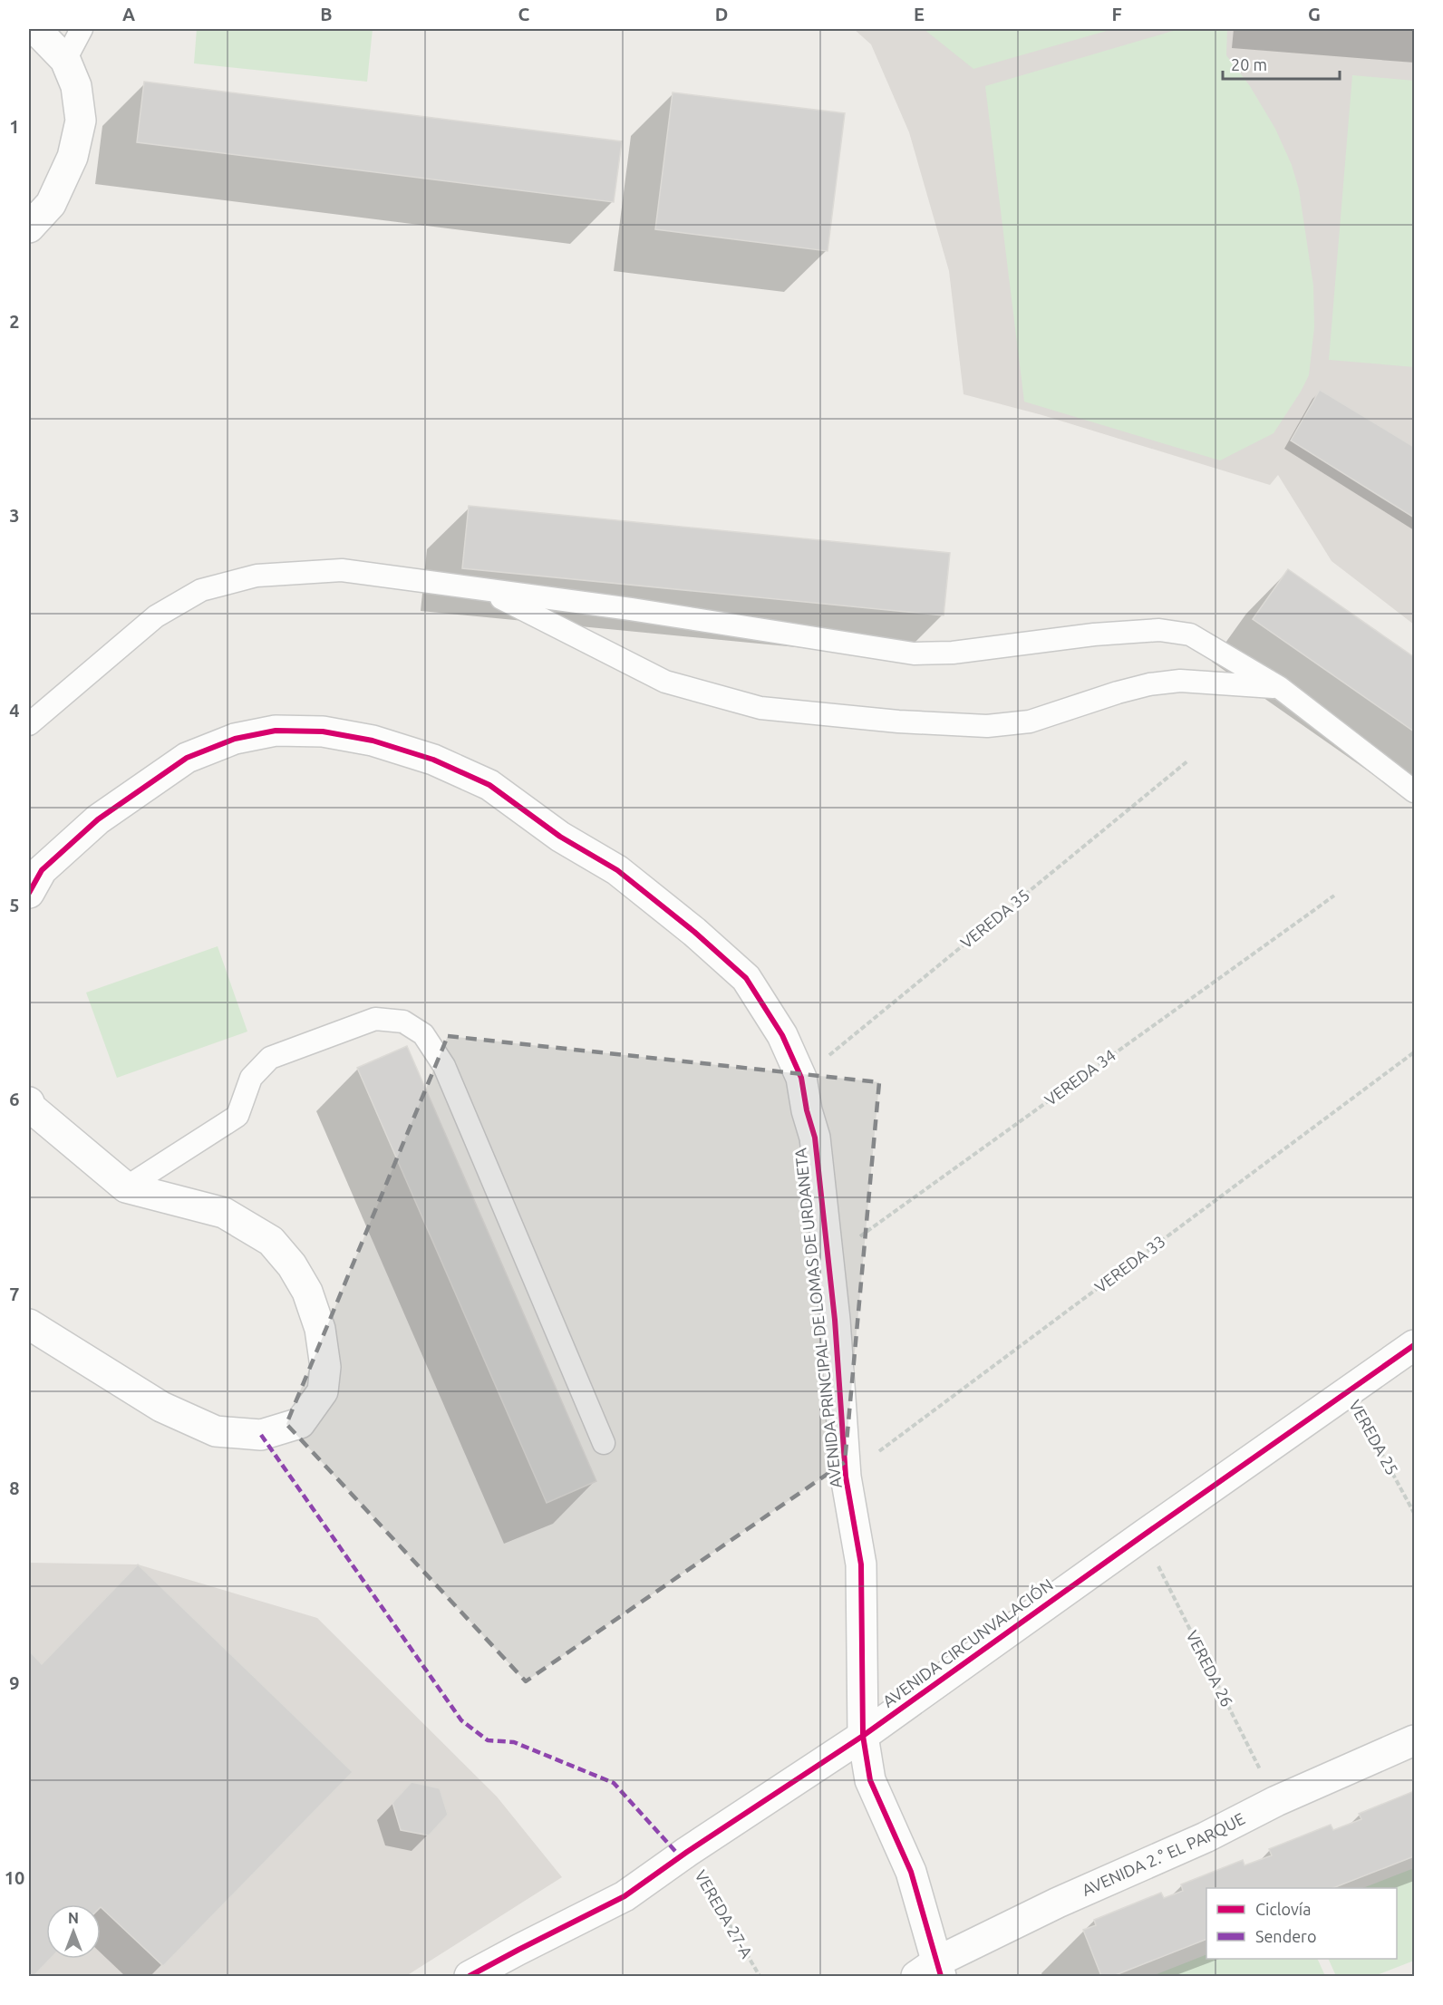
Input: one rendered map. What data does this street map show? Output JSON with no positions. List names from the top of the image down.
{
  "streets": {
    "street": ["AVENIDA PRINCIPAL DE LOMAS DE URDANETA", "AVENIDA CIRCUNVALACIÓN", "AVENIDA 2.° EL PARQUE"],
    "path": [
      "VEREDA 35",
      "VEREDA 34",
      "VEREDA 33",
      "VEREDA 26",
      "VEREDA 27-A"
    ],
    "cycle path": ["VEREDA 25"]
  },
  "crossings": [
    ["VEREDA 35", "AVENIDA PRINCIPAL DE LOMAS DE URDANETA"],
    ["VEREDA 34", "AVENIDA PRINCIPAL DE LOMAS DE URDANETA"],
    ["VEREDA 33", "AVENIDA PRINCIPAL DE LOMAS DE URDANETA"],
    ["AVENIDA PRINCIPAL DE LOMAS DE URDANETA", "AVENIDA CIRCUNVALACIÓN"],
    ["AVENIDA PRINCIPAL DE LOMAS DE URDANETA", "AVENIDA 2.° EL PARQUE"],
    ["VEREDA 25", "AVENIDA CIRCUNVALACIÓN"],
    ["AVENIDA CIRCUNVALACIÓN", "VEREDA 26"],
    ["AVENIDA CIRCUNVALACIÓN", "VEREDA 27-A"],
    ["VEREDA 26", "AVENIDA 2.° EL PARQUE"]
  ],
  "legend": ["Ciclovía", "Sendero"],
  "scale_bar": "20 m",
  "north": "top",
  "grid": {
    "columns": [
      "A",
      "B",
      "C",
      "D",
      "E",
      "F",
      "G"
    ],
    "rows": [
      "1",
      "2",
      "3",
      "4",
      "5",
      "6",
      "7",
      "8",
      "9",
      "10"
    ]
  }
}
